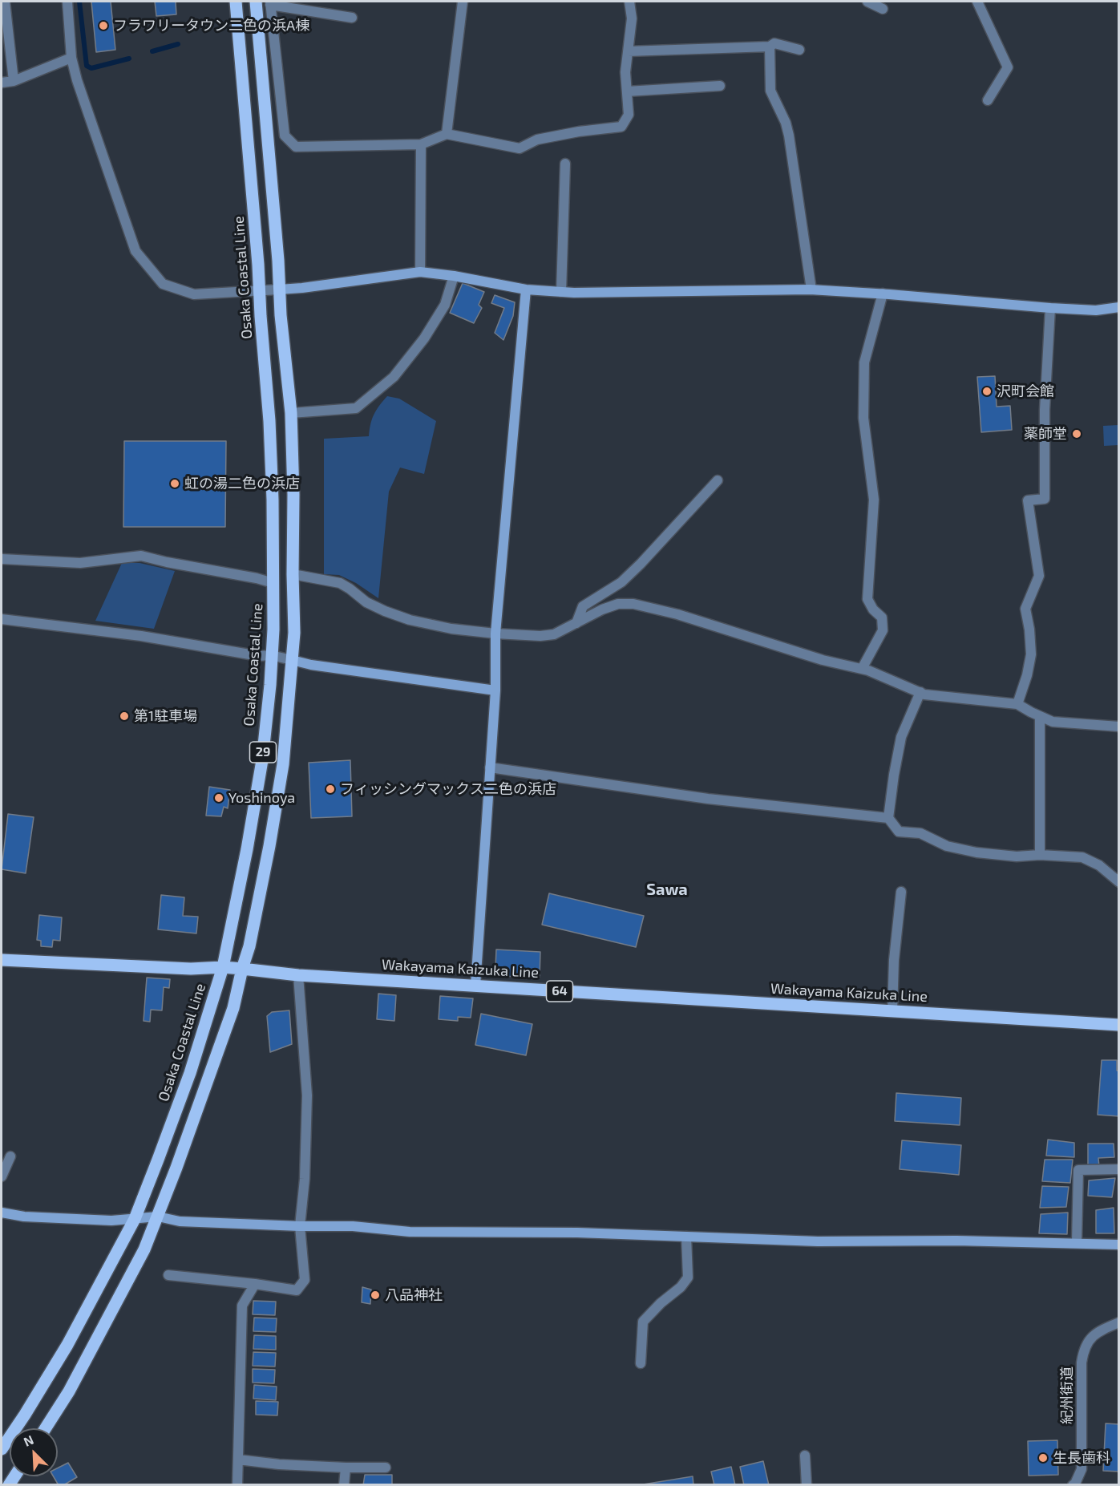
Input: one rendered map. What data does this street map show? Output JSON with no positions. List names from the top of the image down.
{
  "streets": {
    "main road": [
      "Osaka Coastal Line",
      "29",
      "Wakayama Kaizuka Line",
      "64"
    ],
    "street": ["紀州街道"]
  },
  "crossings": [
    ["Osaka Coastal Line", "Wakayama Kaizuka Line"],
    ["29", "Wakayama Kaizuka Line"]
  ],
  "districts": ["Sawa"],
  "places": [
    "フラワリータウン二色の浜A棟",
    "沢町会館",
    "薬師堂",
    "虹の湯二色の浜店",
    "第1駐車場",
    "フィッシングマックス二色の浜店",
    "Yoshinoya",
    "八品神社",
    "生長歯科"
  ],
  "north": "top left"
}
